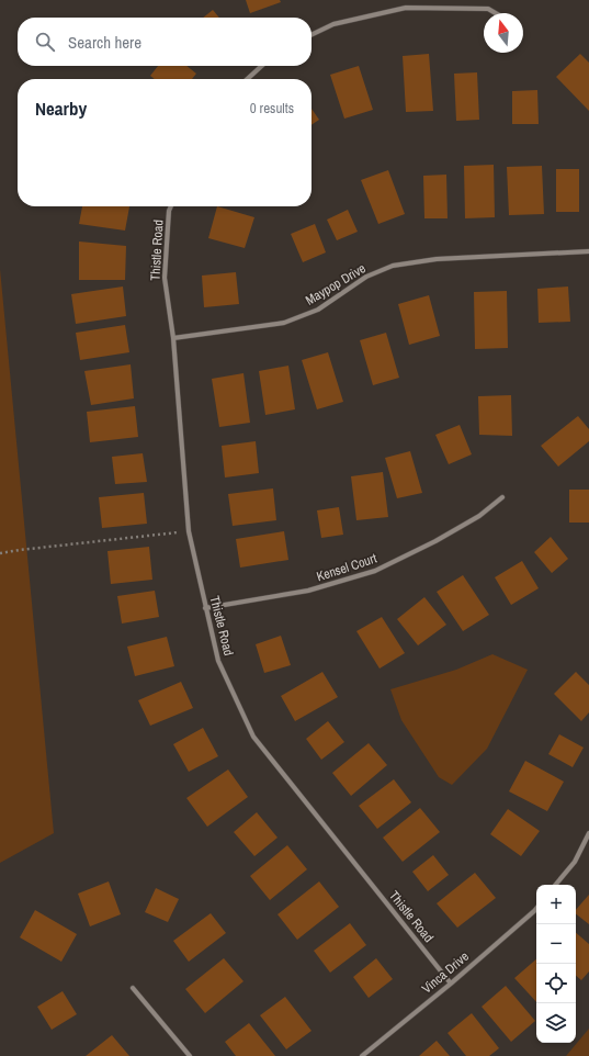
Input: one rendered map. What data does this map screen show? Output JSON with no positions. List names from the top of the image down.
{
  "streets": {
    "street": [
      "Thistle Road",
      "Maypop Drive",
      "Kensel Court",
      "Vinca Drive"
    ]
  },
  "crossings": [
    ["Thistle Road", "Maypop Drive"],
    ["Thistle Road", "Kensel Court"],
    ["Thistle Road", "Vinca Drive"]
  ],
  "north": "top",
  "page": {
    "search": "Search here",
    "heading": ["Nearby", "0 results"],
    "map_buttons": ["+", "−"]
  }
}
